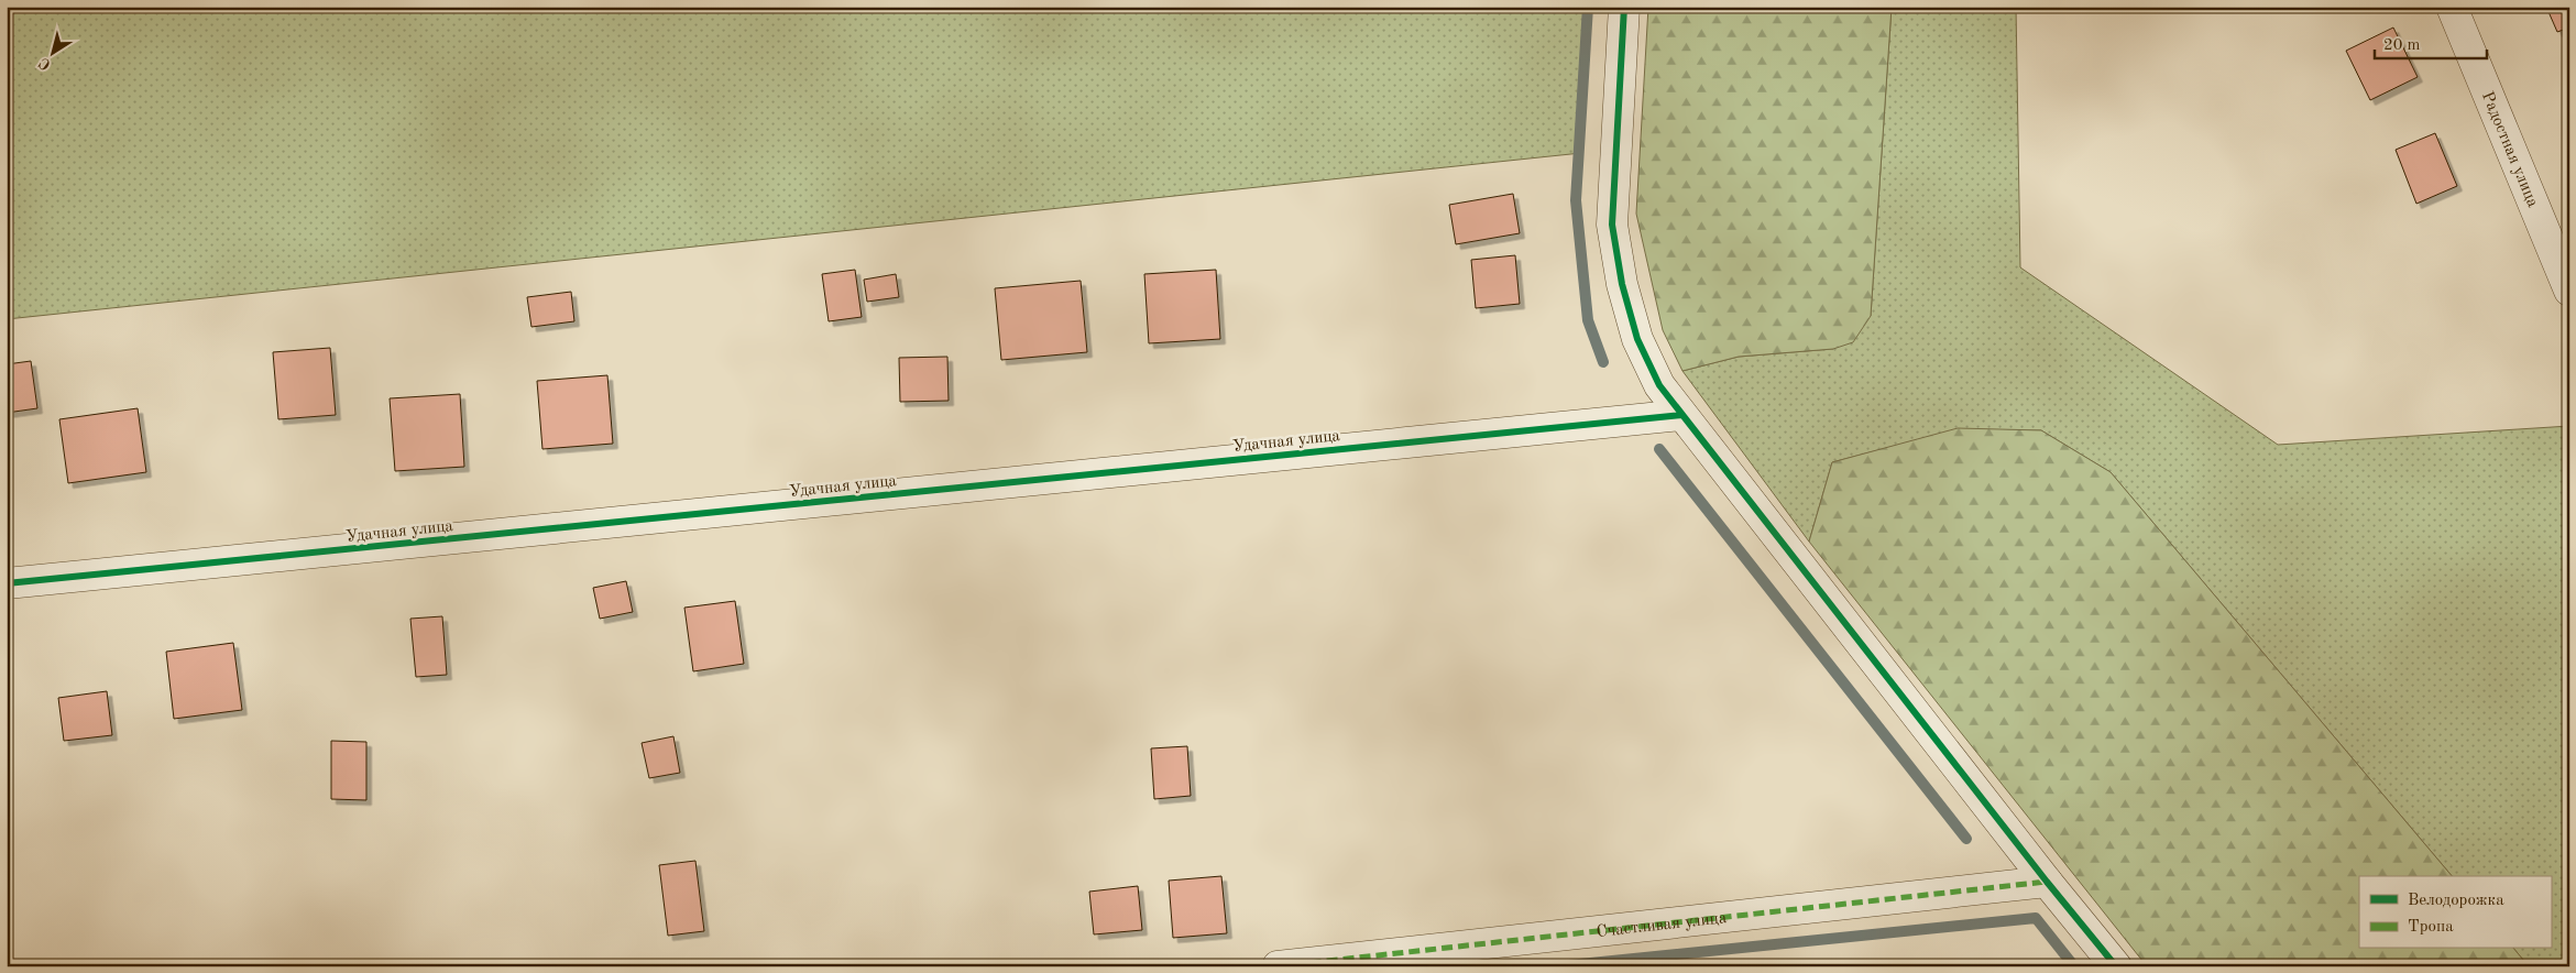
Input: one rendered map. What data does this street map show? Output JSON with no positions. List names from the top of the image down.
{
  "streets": {
    "street": ["Радостная улица", "Удачная улица", "Счастливая улица"]
  },
  "legend": ["Велодорожка", "Тропа"],
  "scale_bar": "20 m",
  "north": "bottom left"
}
